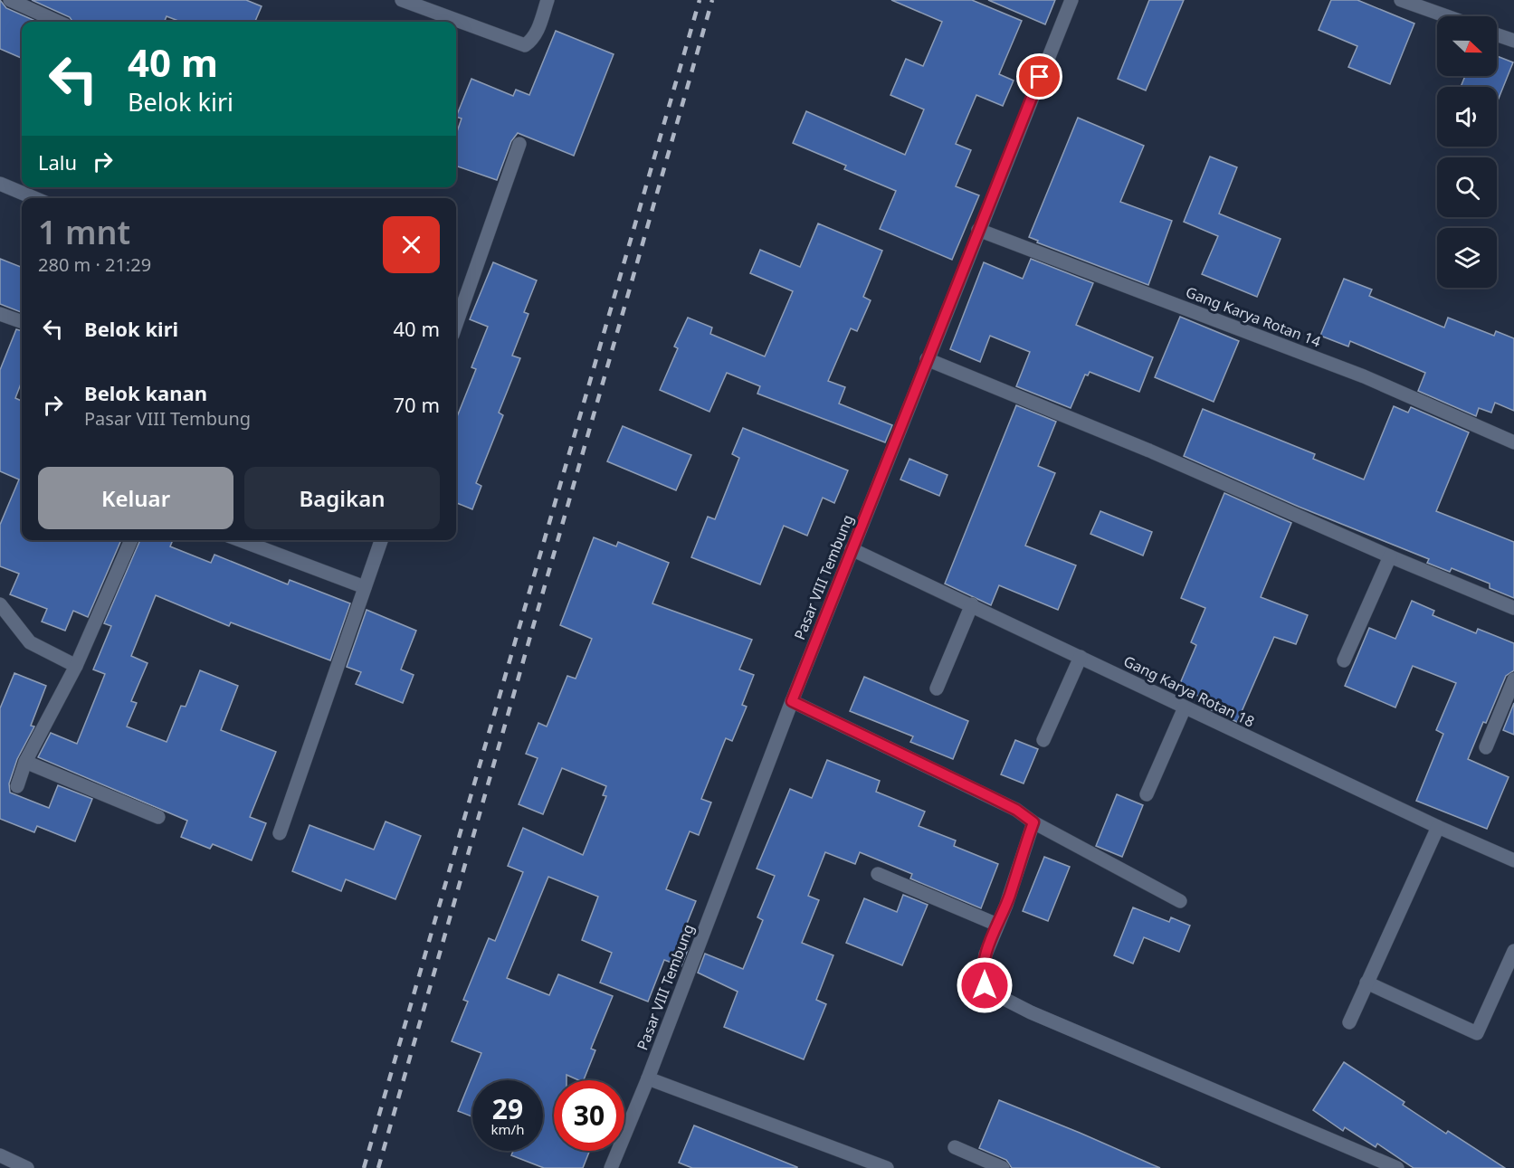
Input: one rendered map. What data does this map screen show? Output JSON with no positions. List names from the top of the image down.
{
  "streets": {
    "street": ["Gang Karya Rotan 14", "Pasar VIII Tembung", "Gang Karya Rotan 18"]
  },
  "crossings": [
    ["Gang Karya Rotan 14", "Pasar VIII Tembung"],
    ["Pasar VIII Tembung", "Gang Karya Rotan 18"]
  ],
  "north": "right",
  "page": {
    "turn": ["40 m", "Belok kiri"],
    "then": "Lalu",
    "heading": ["1 mnt", "280 m · 21:29"],
    "list": [
      {
        "name": "Belok kiri",
        "value": "40 m"
      },
      {
        "name": "Belok kanan",
        "note": "Pasar VIII Tembung",
        "value": "70 m"
      }
    ],
    "buttons": ["Keluar", "Bagikan"],
    "speed": "29 km/h",
    "limit": "30"
  }
}
